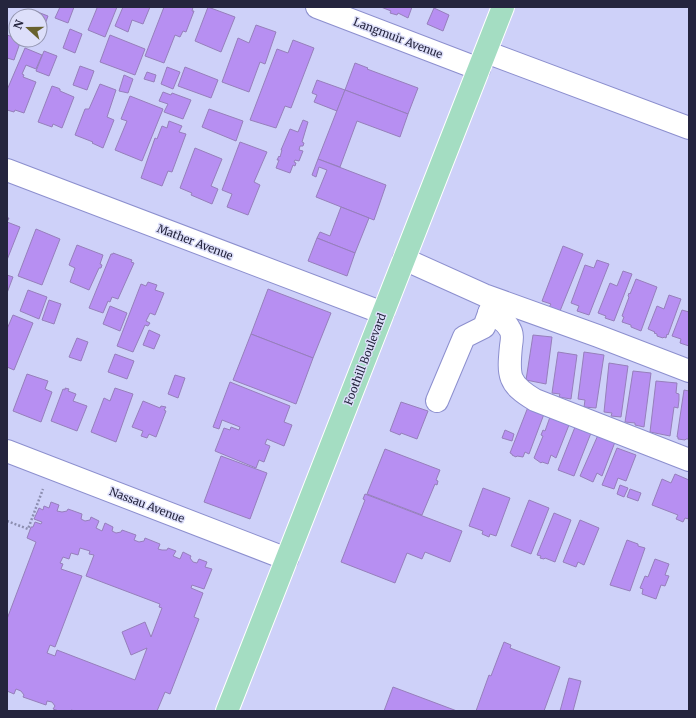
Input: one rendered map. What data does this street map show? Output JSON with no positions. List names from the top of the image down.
{
  "streets": {
    "main road": ["Foothill Boulevard"],
    "street": ["Langmuir Avenue", "Mather Avenue", "Nassau Avenue"]
  },
  "crossings": [
    ["Langmuir Avenue", "Foothill Boulevard"],
    ["Mather Avenue", "Foothill Boulevard"],
    ["Foothill Boulevard", "Nassau Avenue"]
  ],
  "north": "left"
}
